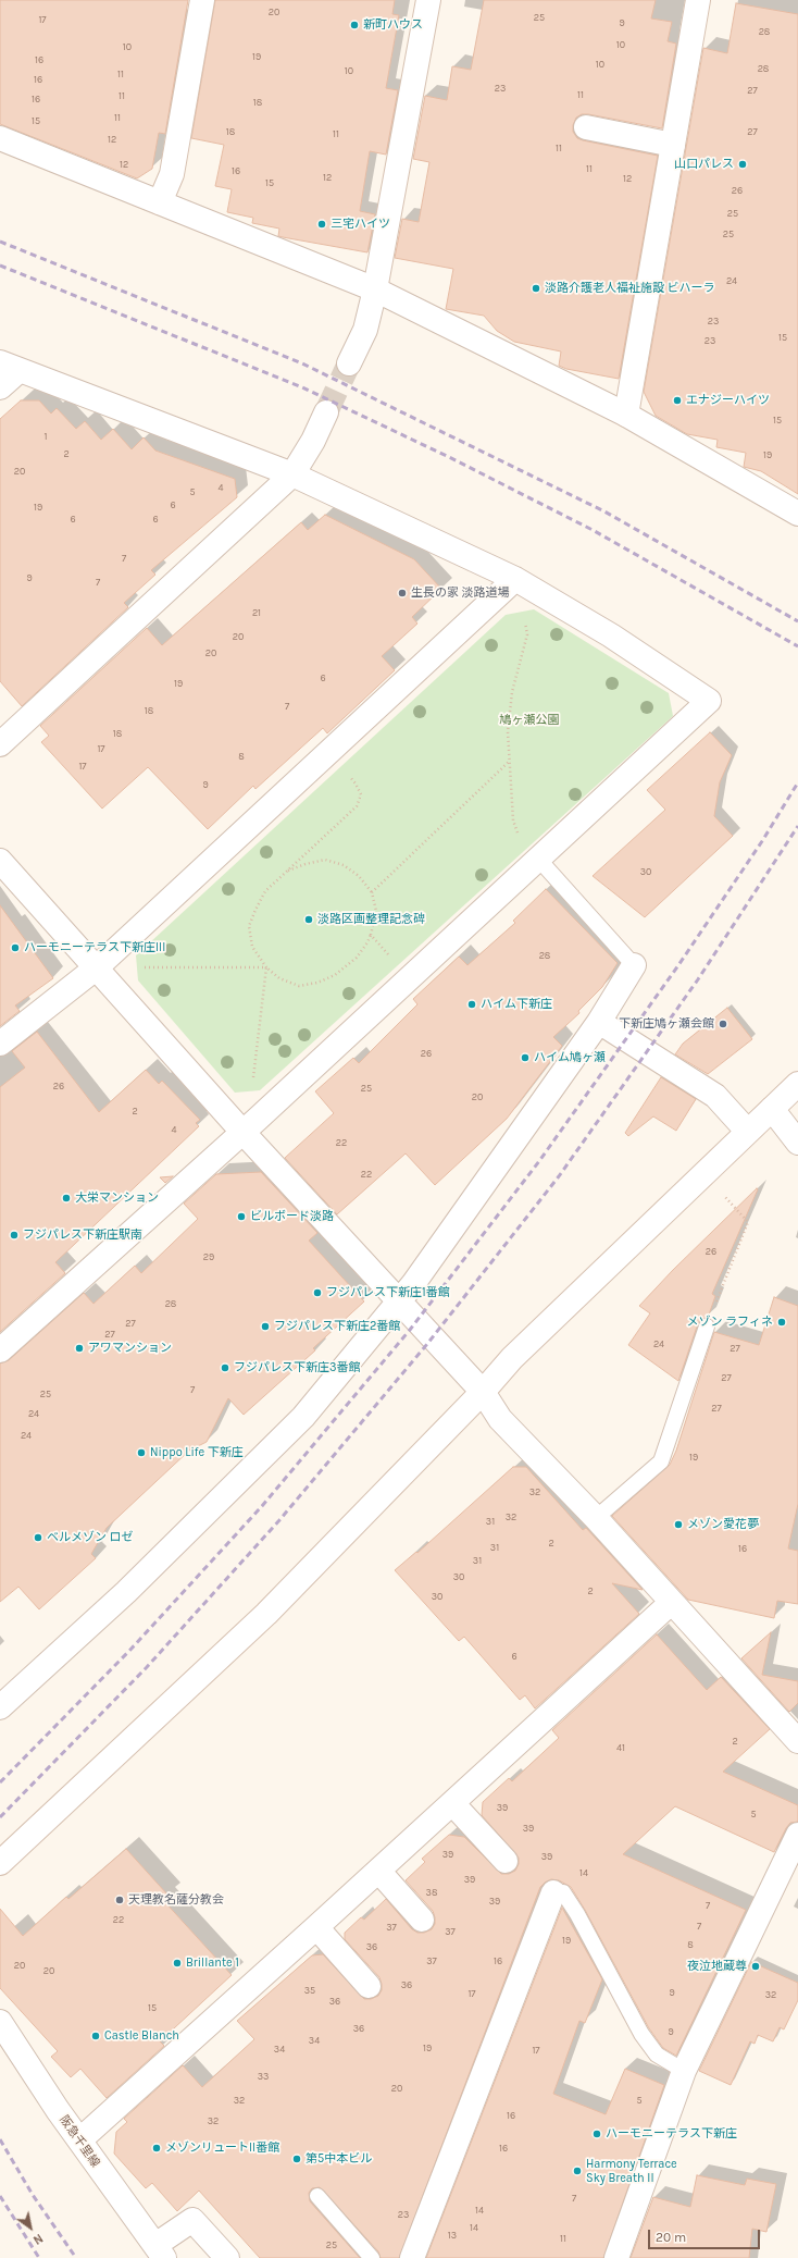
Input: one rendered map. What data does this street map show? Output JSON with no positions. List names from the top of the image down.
{
  "streets": {
    "street": ["阪急千里線"]
  },
  "parks": ["鳩ヶ瀬公園"],
  "places": [
    "新町ハウス",
    "山口パレス",
    "三宅ハイツ",
    "淡路介護老人福祉施設 ビハーラ",
    "エナジーハイツ",
    "生長の家 淡路道場",
    "淡路区画整理記念碑",
    "ハーモニーテラス下新庄III",
    "ハイム下新庄",
    "下新庄鳩ヶ瀬会館",
    "ハイム鳩ヶ瀬",
    "大栄マンション",
    "ビルボード淡路",
    "フジパレス下新庄駅南",
    "フジパレス下新庄1番館",
    "メゾン ラフィネ",
    "フジパレス下新庄2番館",
    "アワマンション",
    "フジパレス下新庄3番館",
    "Nippo Life 下新庄",
    "メゾン愛花夢",
    "ベルメゾン ロゼ",
    "天理教名薩分教会",
    "Brillante 1",
    "夜泣地蔵尊",
    "Castle Blanch",
    "ハーモニーテラス下新庄",
    "メゾンリュートII番館",
    "第5中本ビル",
    "Harmony Terrace Sky Breath II"
  ],
  "house_numbers": [
    "20",
    "25",
    "17",
    "9",
    "28",
    "10",
    "10",
    "19",
    "16",
    "10",
    "28",
    "10",
    "11",
    "16",
    "23",
    "27",
    "11",
    "11",
    "16",
    "18",
    "11",
    "15",
    "18",
    "27",
    "11",
    "12",
    "11",
    "12",
    "11",
    "16",
    "12",
    "12",
    "15",
    "26",
    "25",
    "25",
    "24",
    "23",
    "15",
    "23",
    "15",
    "1",
    "2",
    "19",
    "20",
    "4",
    "5",
    "6",
    "19",
    "6",
    "6",
    "7",
    "9",
    "7",
    "21",
    "20",
    "20",
    "6",
    "19",
    "7",
    "18",
    "18",
    "17",
    "8",
    "17",
    "9",
    "30",
    "28",
    "26",
    "26",
    "25",
    "20",
    "2",
    "4",
    "22",
    "22",
    "26",
    "29",
    "28",
    "27",
    "27",
    "24",
    "27",
    "27",
    "7",
    "25",
    "27",
    "24",
    "24",
    "19",
    "32",
    "32",
    "31",
    "2",
    "31",
    "16",
    "31",
    "30",
    "2",
    "30",
    "6",
    "2",
    "41",
    "39",
    "5",
    "39",
    "39",
    "39",
    "14",
    "39",
    "38",
    "39",
    "7",
    "22",
    "7",
    "37",
    "37",
    "19",
    "8",
    "36",
    "37",
    "16",
    "20",
    "20",
    "36",
    "35",
    "9",
    "17",
    "32",
    "36",
    "15",
    "36",
    "9",
    "34",
    "19",
    "34",
    "17",
    "33",
    "20",
    "32",
    "5",
    "16",
    "32",
    "16",
    "7",
    "14",
    "23",
    "14",
    "13",
    "11",
    "25"
  ],
  "scale_bar": "20 m",
  "north": "bottom right"
}
